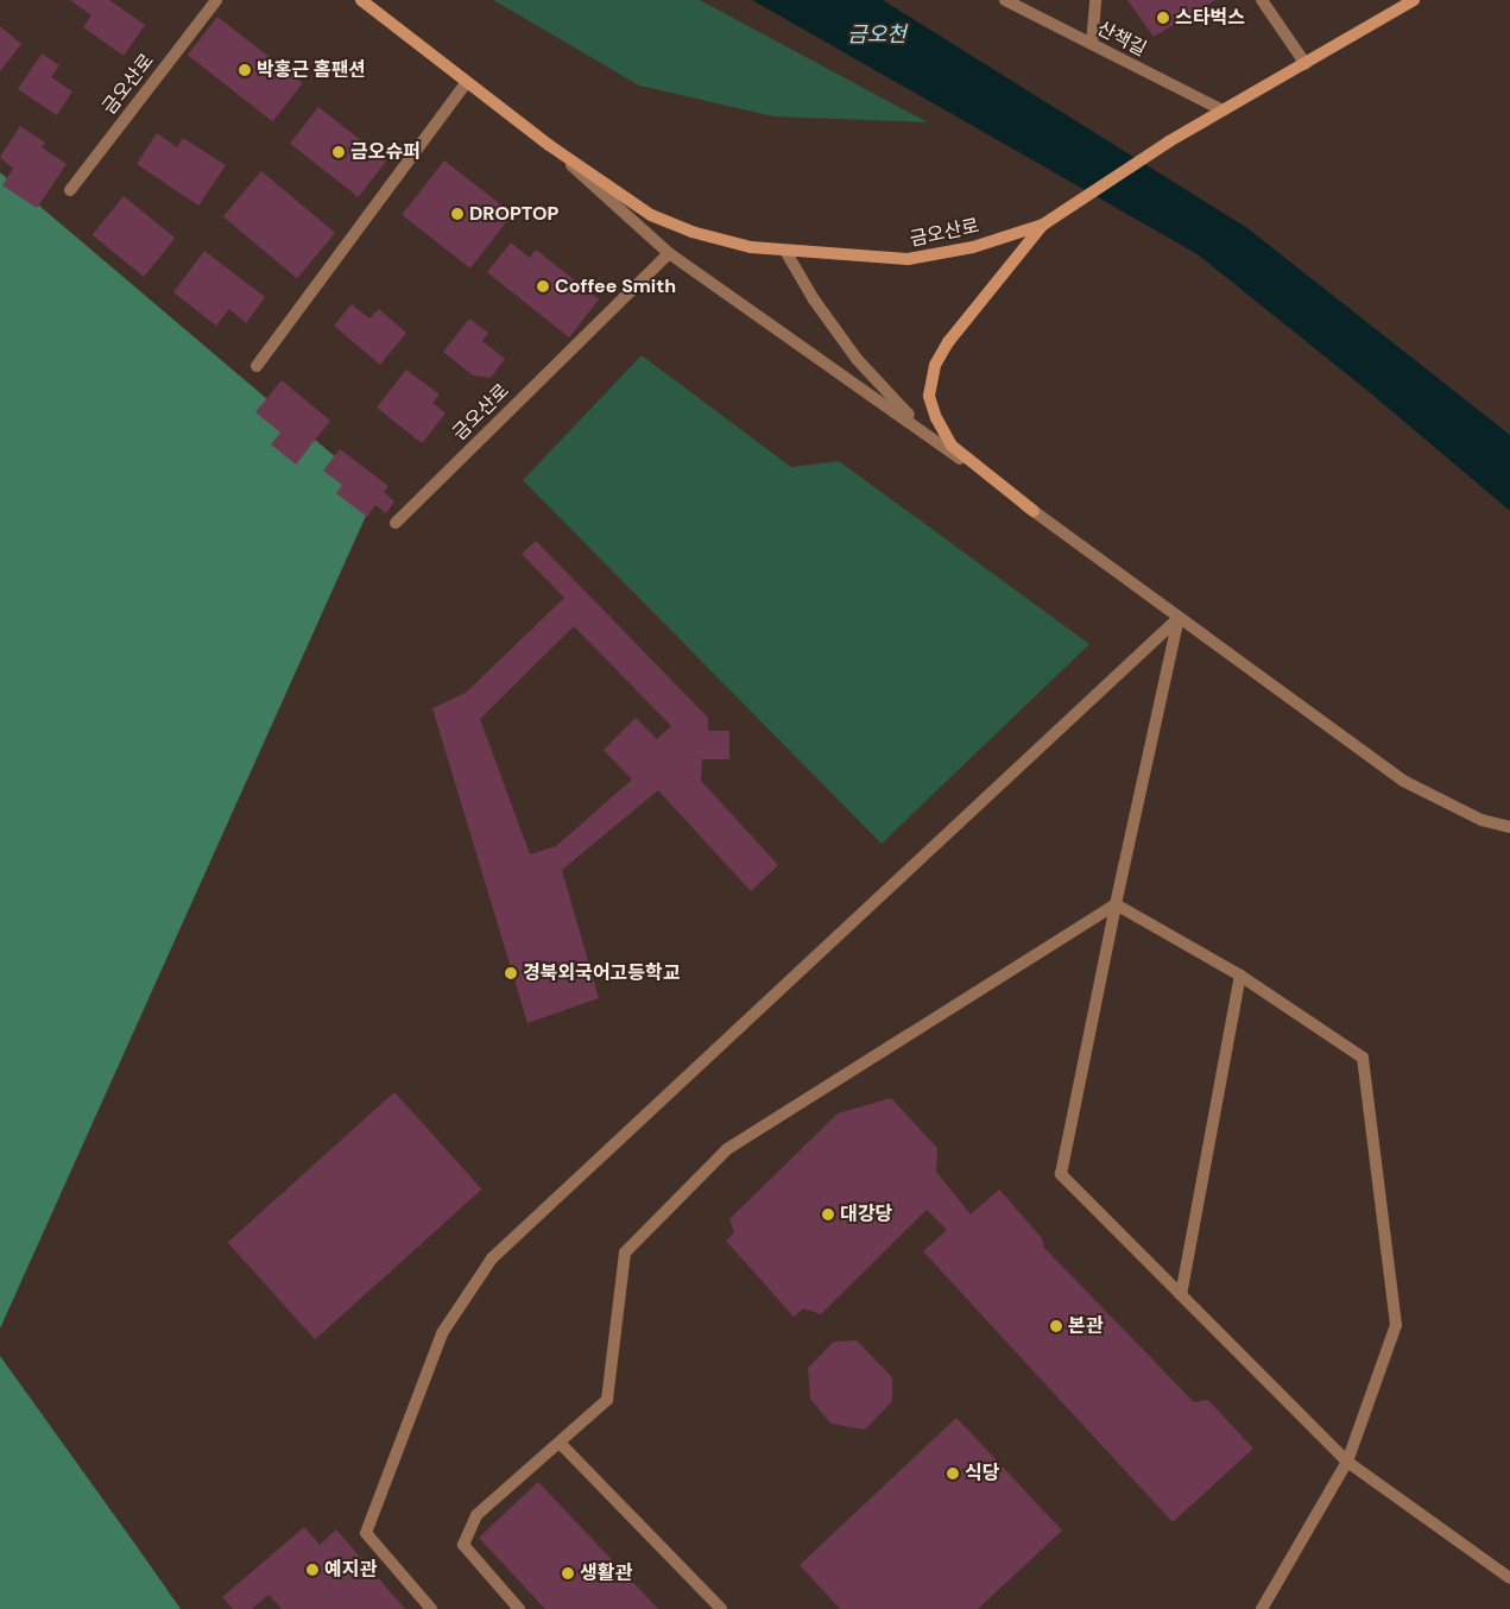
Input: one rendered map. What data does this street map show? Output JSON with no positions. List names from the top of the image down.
{
  "streets": {
    "street": ["산책길", "금오산로"]
  },
  "crossings": [
    ["산책길", "금오산로"]
  ],
  "water": ["금오천"],
  "places": [
    "스타벅스",
    "박홍근 홈팬션",
    "금오슈퍼",
    "DROPTOP",
    "Coffee Smith",
    "경북외국어고등학교",
    "대강당",
    "본관",
    "식당",
    "예지관",
    "생활관"
  ]
}
